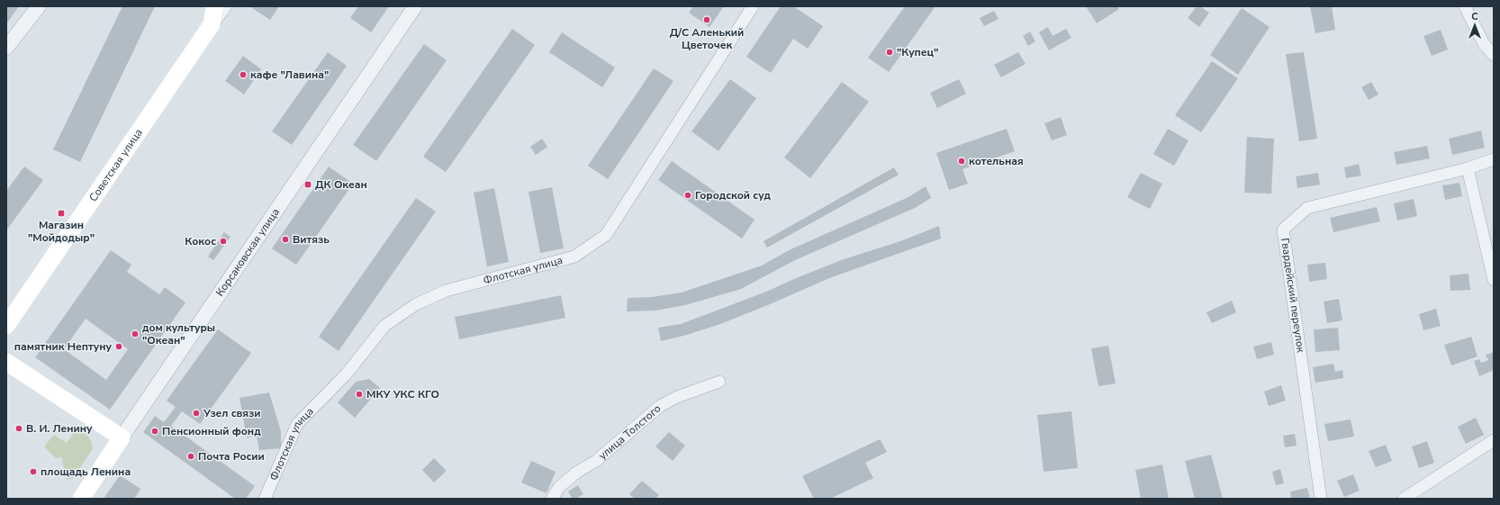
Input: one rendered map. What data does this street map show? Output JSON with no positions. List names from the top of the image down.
{
  "streets": {
    "main road": ["Советская улица", "Корсаковская улица"],
    "street": ["Флотская улица", "Гвардейский переулок", "улица Толстого"]
  },
  "places": {
    "other": [
      "Д/С Аленький Цветочек",
      "\"Купец\"",
      "кафе \"Лавина\"",
      "котельная",
      "Городской суд",
      "Витязь",
      "Кокос",
      "дом культуры \"Океан\"",
      "памятник Нептуну",
      "МКУ УКС КГО",
      "Узел связи",
      "В. И. Ленину",
      "Пенсионный фонд",
      "Почта Росии",
      "площадь Ленина"
    ],
    "transit": ["ДК Океан", "Магазин \"Мойдодыр\""]
  },
  "north": "top"
}
